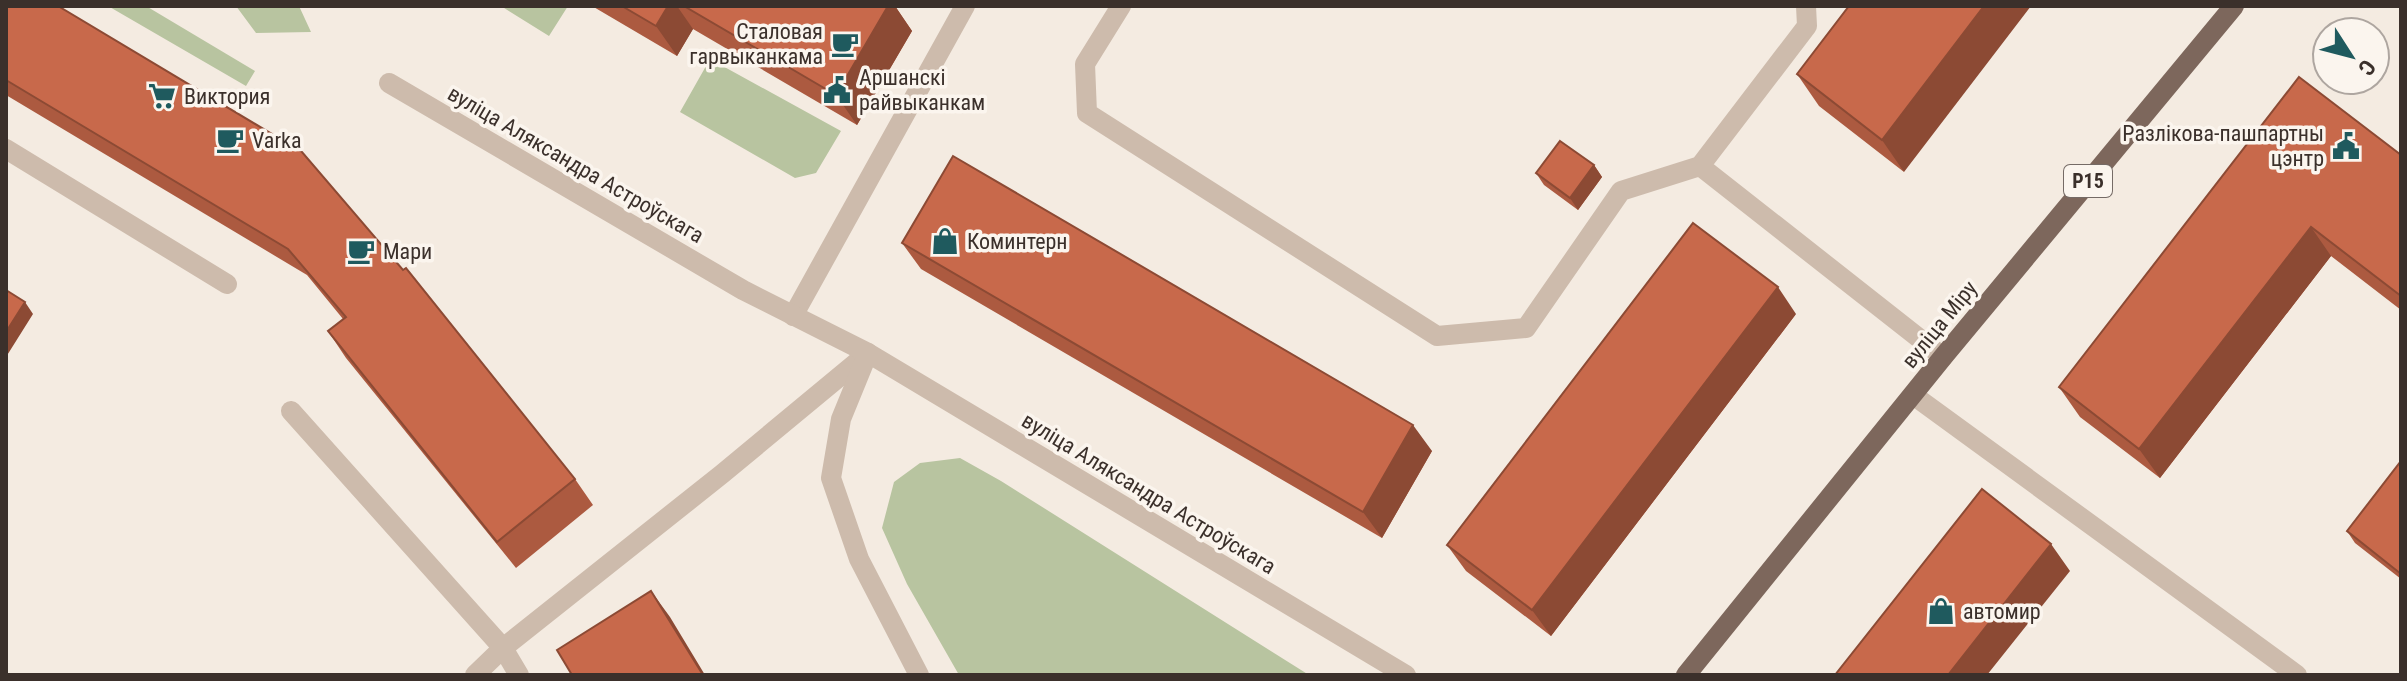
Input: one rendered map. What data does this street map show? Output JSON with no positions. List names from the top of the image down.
{
  "streets": {
    "main road": ["Р15", "вуліца Міру"],
    "street": ["вуліца Аляксандра Астроўскага"]
  },
  "places": {
    "cafe": ["Сталовая гарвыканкама", "Varka", "Мари"],
    "public building": ["Аршанскі райвыканкам", "Разлікова-пашпартны цэнтр"],
    "supermarket": ["Виктория"],
    "shop": ["Коминтерн", "автомир"]
  },
  "north": "bottom right"
}
